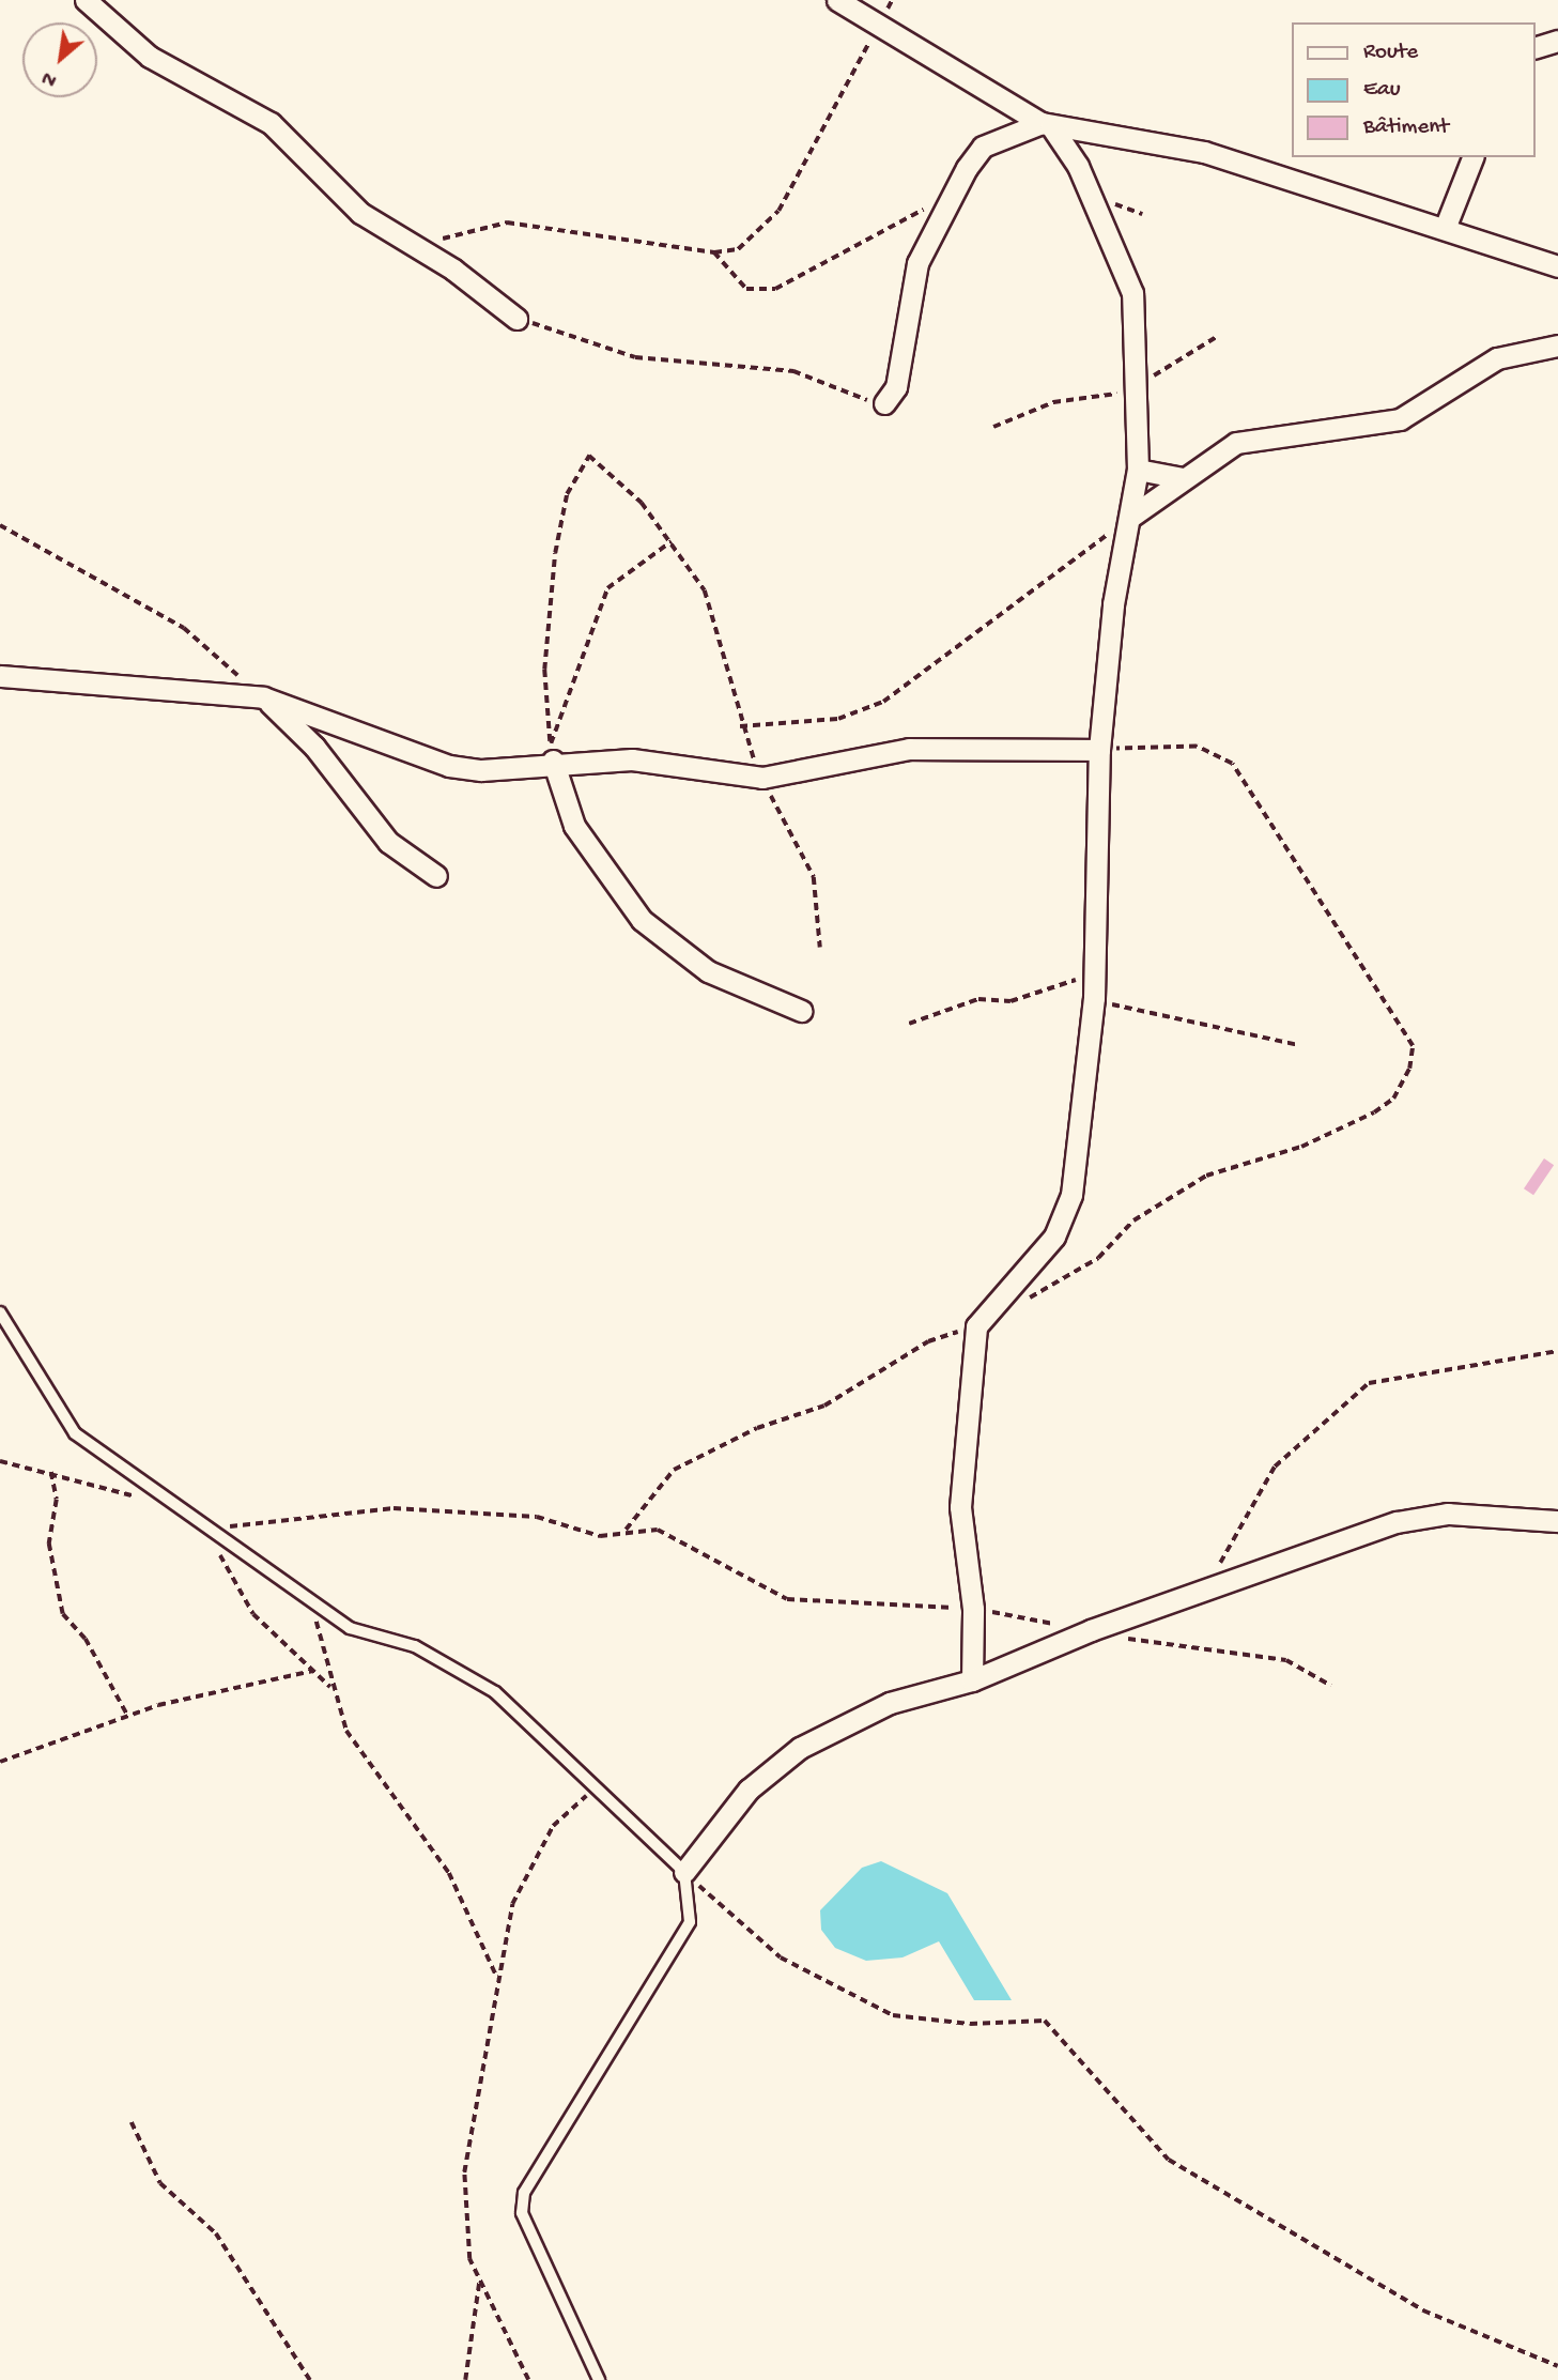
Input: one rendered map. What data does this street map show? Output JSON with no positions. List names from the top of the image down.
{
  "legend": ["Route", "Eau", "Bâtiment"],
  "north": "bottom left"
}
